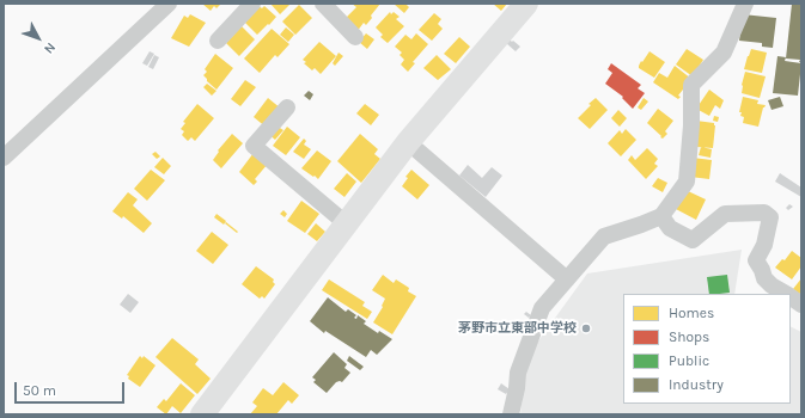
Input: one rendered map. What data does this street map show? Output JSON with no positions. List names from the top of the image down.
{
  "places": ["茅野市立東部中学校"],
  "legend": [
    "Homes",
    "Shops",
    "Public",
    "Industry"
  ],
  "scale_bar": "50 m",
  "north": "bottom right"
}
